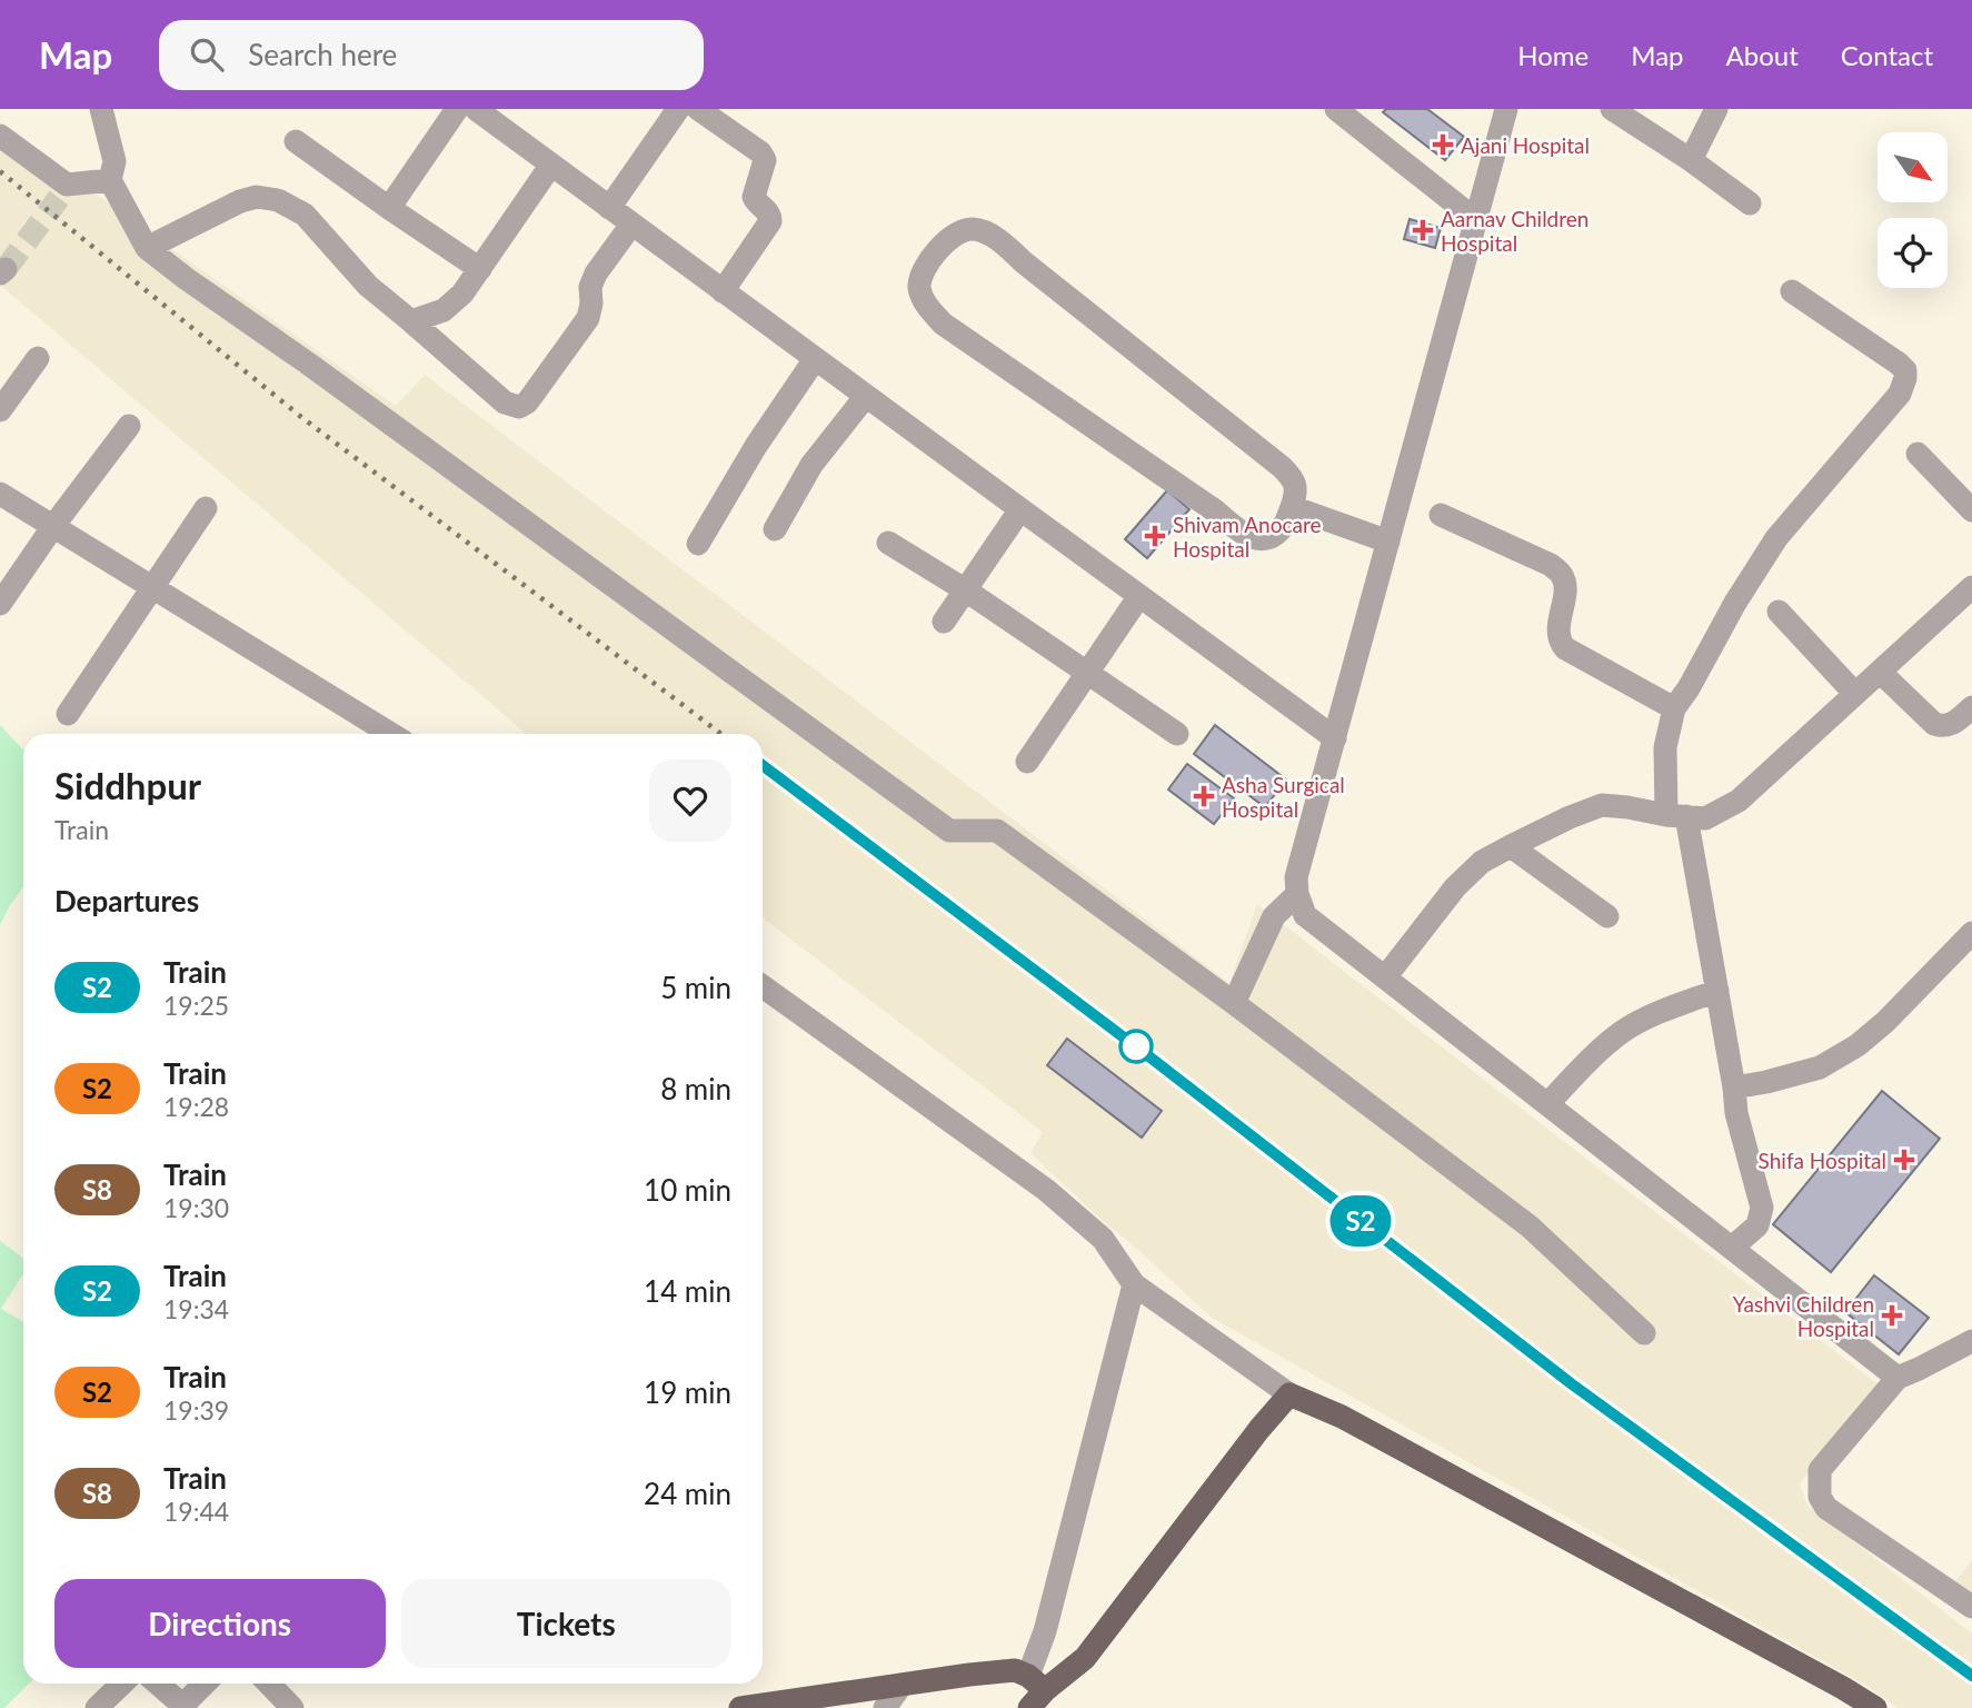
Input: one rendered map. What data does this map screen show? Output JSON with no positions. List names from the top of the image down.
{
  "places": {
    "health": [
      "Ajani Hospital",
      "Aarnav Children Hospital",
      "Shivam Anocare Hospital",
      "Asha Surgical Hospital",
      "Shifa Hospital",
      "Yashvi Children Hospital"
    ]
  },
  "north": "bottom right",
  "page": {
    "header": "Map",
    "search": "Search here",
    "nav": [
      "Home",
      "Map",
      "About",
      "Contact"
    ],
    "on_map": "S2",
    "heading": [
      ["Siddhpur", "Train"],
      "Departures"
    ],
    "list": [
      {
        "mark": "S2",
        "name": "Train",
        "note": "19:25",
        "value": "5 min"
      },
      {
        "mark": "S2",
        "name": "Train",
        "note": "19:28",
        "value": "8 min"
      },
      {
        "mark": "S8",
        "name": "Train",
        "note": "19:30",
        "value": "10 min"
      },
      {
        "mark": "S2",
        "name": "Train",
        "note": "19:34",
        "value": "14 min"
      },
      {
        "mark": "S2",
        "name": "Train",
        "note": "19:39",
        "value": "19 min"
      },
      {
        "mark": "S8",
        "name": "Train",
        "note": "19:44",
        "value": "24 min"
      }
    ],
    "buttons": ["Directions", "Tickets"]
  }
}
